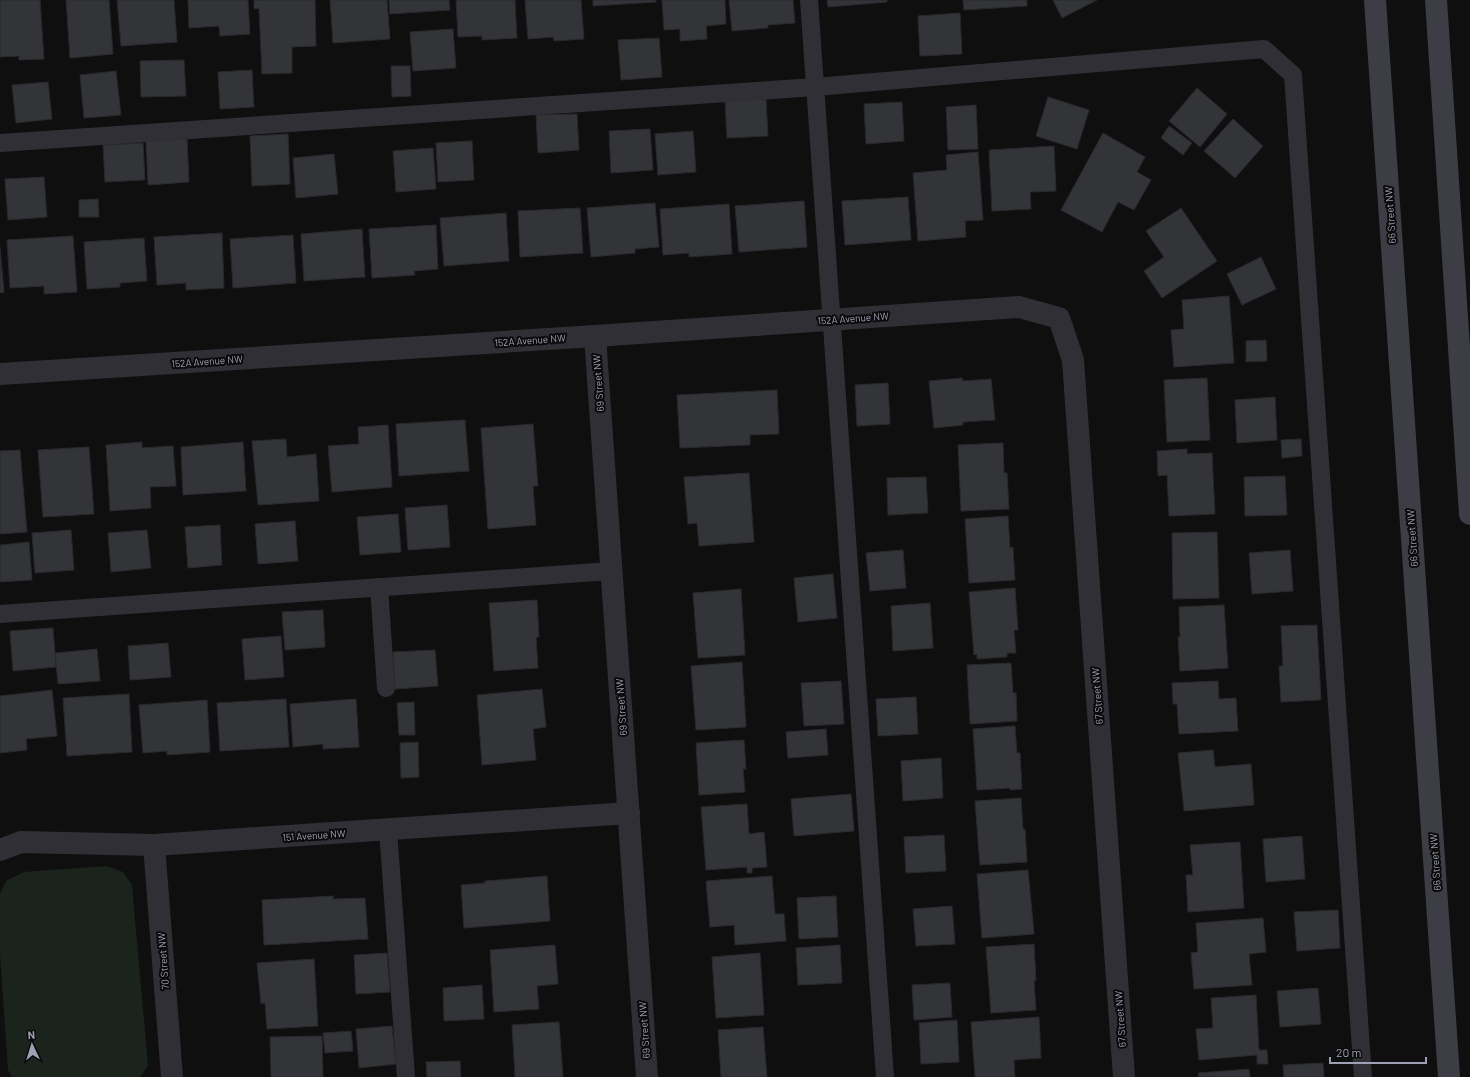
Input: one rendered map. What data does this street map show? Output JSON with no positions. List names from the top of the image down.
{
  "streets": {
    "main road": ["66 Street NW"],
    "street": [
      "152A Avenue NW",
      "69 Street NW",
      "67 Street NW",
      "151 Avenue NW",
      "70 Street NW"
    ]
  },
  "crossings": [
    ["152A Avenue NW", "69 Street NW"],
    ["152A Avenue NW", "67 Street NW"],
    ["69 Street NW", "151 Avenue NW"],
    ["151 Avenue NW", "70 Street NW"]
  ],
  "scale_bar": "20 m",
  "north": "top"
}
